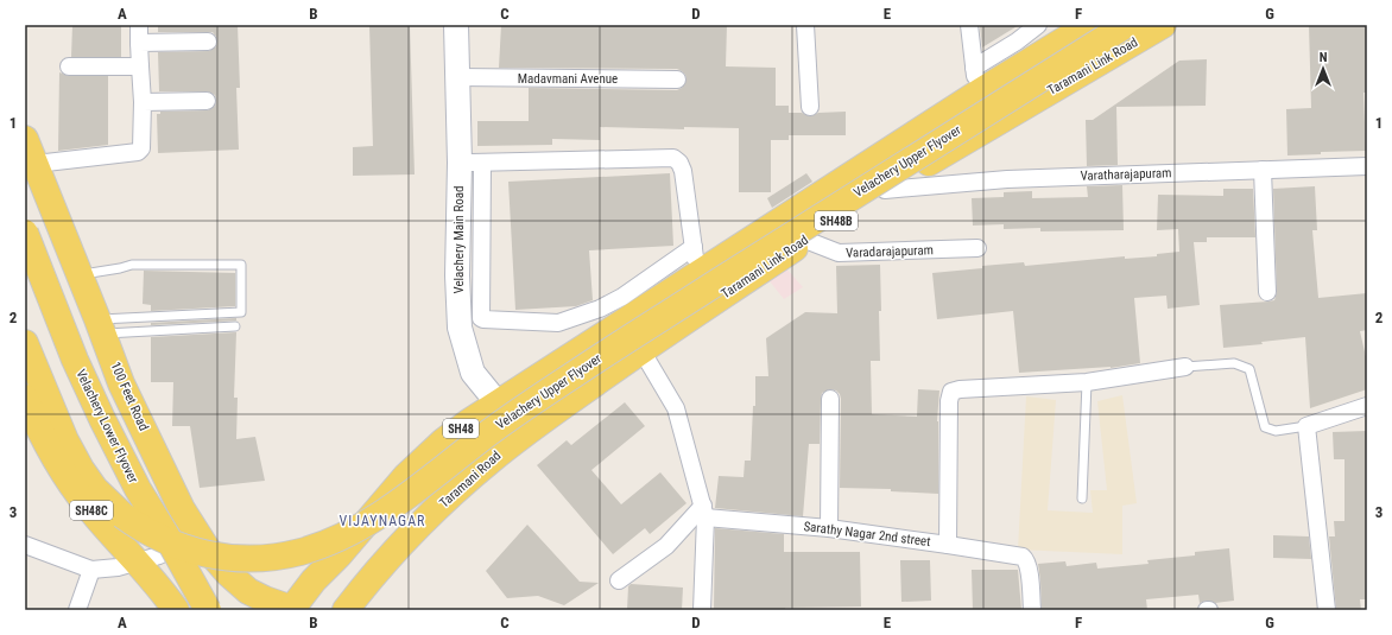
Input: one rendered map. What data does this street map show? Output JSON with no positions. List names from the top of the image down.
{
  "streets": {
    "main road": [
      "Taramani Link Road",
      "Velachery Upper Flyover",
      "SH48B",
      "Velachery Main Road",
      "100 Feet Road",
      "Velachery Lower Flyover",
      "SH48",
      "Taramani Road",
      "SH48C"
    ],
    "street": [
      "Madavmani Avenue",
      "Varatharajapuram",
      "Varadarajapuram",
      "Sarathy Nagar 2nd street"
    ]
  },
  "crossings": [
    ["Taramani Link Road", "Varatharajapuram"],
    ["Taramani Link Road", "Velachery Main Road"],
    ["Taramani Link Road", "Varadarajapuram"],
    ["Taramani Link Road", "Taramani Road"],
    ["Madavmani Avenue", "Velachery Main Road"],
    ["SH48B", "Velachery Main Road"],
    ["SH48B", "SH48"],
    ["Velachery Main Road", "SH48"],
    ["Velachery Main Road", "Taramani Road"],
    ["100 Feet Road", "SH48"]
  ],
  "districts": ["VIJAYNAGAR"],
  "north": "top",
  "grid": {
    "columns": [
      "A",
      "B",
      "C",
      "D",
      "E",
      "F",
      "G"
    ],
    "rows": ["1", "2", "3"]
  }
}
